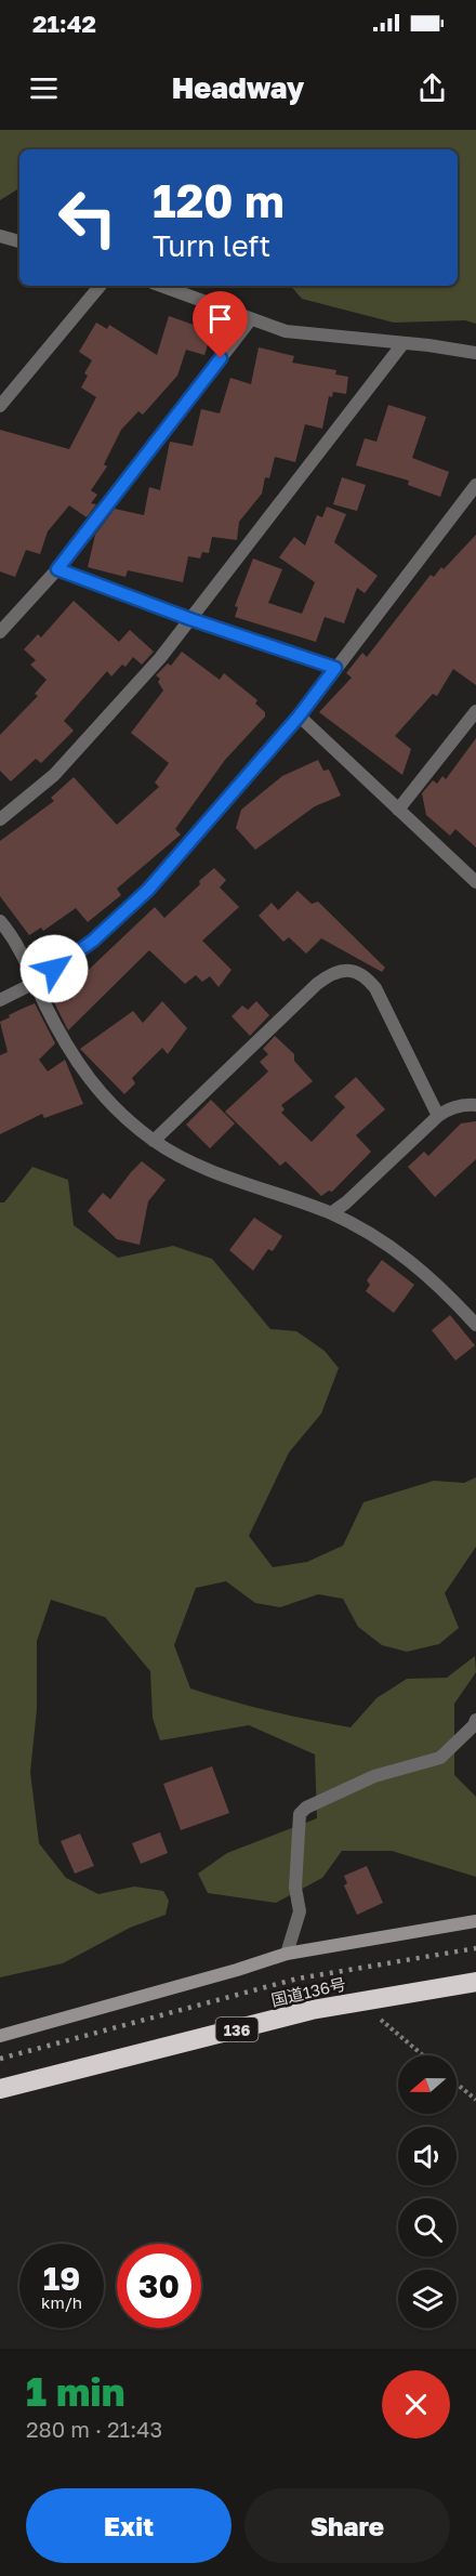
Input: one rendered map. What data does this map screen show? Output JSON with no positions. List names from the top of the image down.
{
  "streets": {
    "highway": ["国道136号", "136"]
  },
  "north": "left",
  "page": {
    "status": "21:42",
    "header": "Headway",
    "turn": ["120 m", "Turn left"],
    "speed": "19 km/h",
    "limit": "30",
    "heading": ["1 min", "280 m · 21:43"],
    "buttons": ["Exit", "Share"]
  }
}
